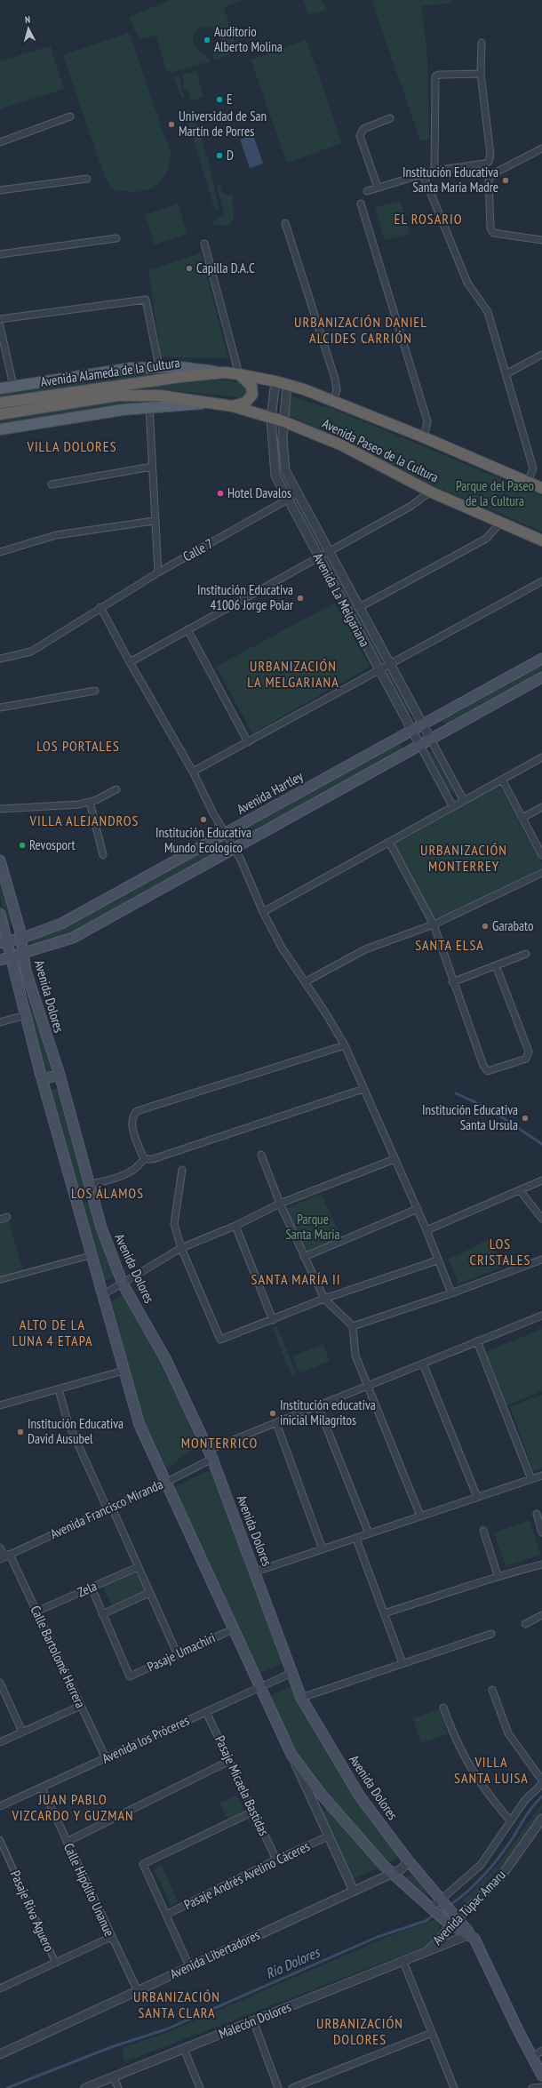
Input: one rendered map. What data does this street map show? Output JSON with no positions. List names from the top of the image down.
{
  "streets": {
    "highway": ["Avenida Alameda de la Cultura", "Avenida Paseo de la Cultura"],
    "main road": ["Avenida Hartley", "Avenida Dolores"],
    "street": [
      "Calle 7",
      "Avenida La Melgariana",
      "Avenida Francisco Miranda",
      "Zela",
      "Pasaje Umachiri",
      "Calle Bartolomé Herrera",
      "Avenida los Próceres",
      "Pasaje Micaela Bastidas",
      "Pasaje Andrés Avelino Cáceres",
      "Calle Hipólito Unanue",
      "Avenida Túpac Amaru",
      "Pasaje Riva Aguero",
      "Avenida Libertadores",
      "Malecón Dolores"
    ]
  },
  "crossings": [
    ["Avenida Alameda de la Cultura", "Avenida Paseo de la Cultura"],
    ["Avenida Alameda de la Cultura", "Avenida La Melgariana"],
    ["Avenida Paseo de la Cultura", "Avenida La Melgariana"],
    ["Calle 7", "Avenida La Melgariana"],
    ["Avenida La Melgariana", "Avenida Hartley"],
    ["Avenida Hartley", "Avenida Dolores"],
    ["Avenida Dolores", "Avenida Francisco Miranda"],
    ["Avenida Dolores", "Pasaje Umachiri"],
    ["Avenida Dolores", "Avenida los Próceres"],
    ["Avenida Dolores", "Pasaje Andrés Avelino Cáceres"],
    ["Avenida Dolores", "Avenida Túpac Amaru"],
    ["Avenida Dolores", "Avenida Libertadores"],
    ["Avenida Francisco Miranda", "Calle Bartolomé Herrera"],
    ["Zela", "Calle Bartolomé Herrera"],
    ["Calle Bartolomé Herrera", "Avenida los Próceres"],
    ["Avenida los Próceres", "Pasaje Micaela Bastidas"],
    ["Avenida los Próceres", "Calle Hipólito Unanue"],
    ["Pasaje Micaela Bastidas", "Pasaje Andrés Avelino Cáceres"],
    ["Calle Hipólito Unanue", "Avenida Libertadores"],
    ["Avenida Túpac Amaru", "Malecón Dolores"]
  ],
  "districts": [
    "EL ROSARIO",
    "URBANIZACIÓN DANIEL ALCIDES CARRIÓN",
    "VILLA DOLORES",
    "URBANIZACIÓN LA MELGARIANA",
    "LOS PORTALES",
    "VILLA ALEJANDROS",
    "URBANIZACIÓN MONTERREY",
    "SANTA ELSA",
    "LOS ÁLAMOS",
    "LOS CRISTALES",
    "SANTA MARÍA II",
    "ALTO DE LA LUNA 4 ETAPA",
    "MONTERRICO",
    "VILLA SANTA LUISA",
    "JUAN PABLO VIZCARDO Y GUZMAN",
    "URBANIZACIÓN SANTA CLARA",
    "URBANIZACIÓN DOLORES"
  ],
  "water": ["Río Dolores"],
  "parks": ["Parque del Paseo de la Cultura", "Parque Santa Maria"],
  "places": [
    "Auditorio Alberto Molina",
    "E",
    "Universidad de San Martín de Porres",
    "D",
    "Institución Educativa Santa Maria Madre",
    "Capilla D.A.C",
    "Hotel Davalos",
    "Institución Educativa 41006 Jorge Polar",
    "Institución Educativa Mundo Ecologico",
    "Revosport",
    "Garabato",
    "Institución Educativa Santa Ursula",
    "Institución educativa inicial Milagritos",
    "Institución Educativa David Ausubel"
  ],
  "north": "top"
}
